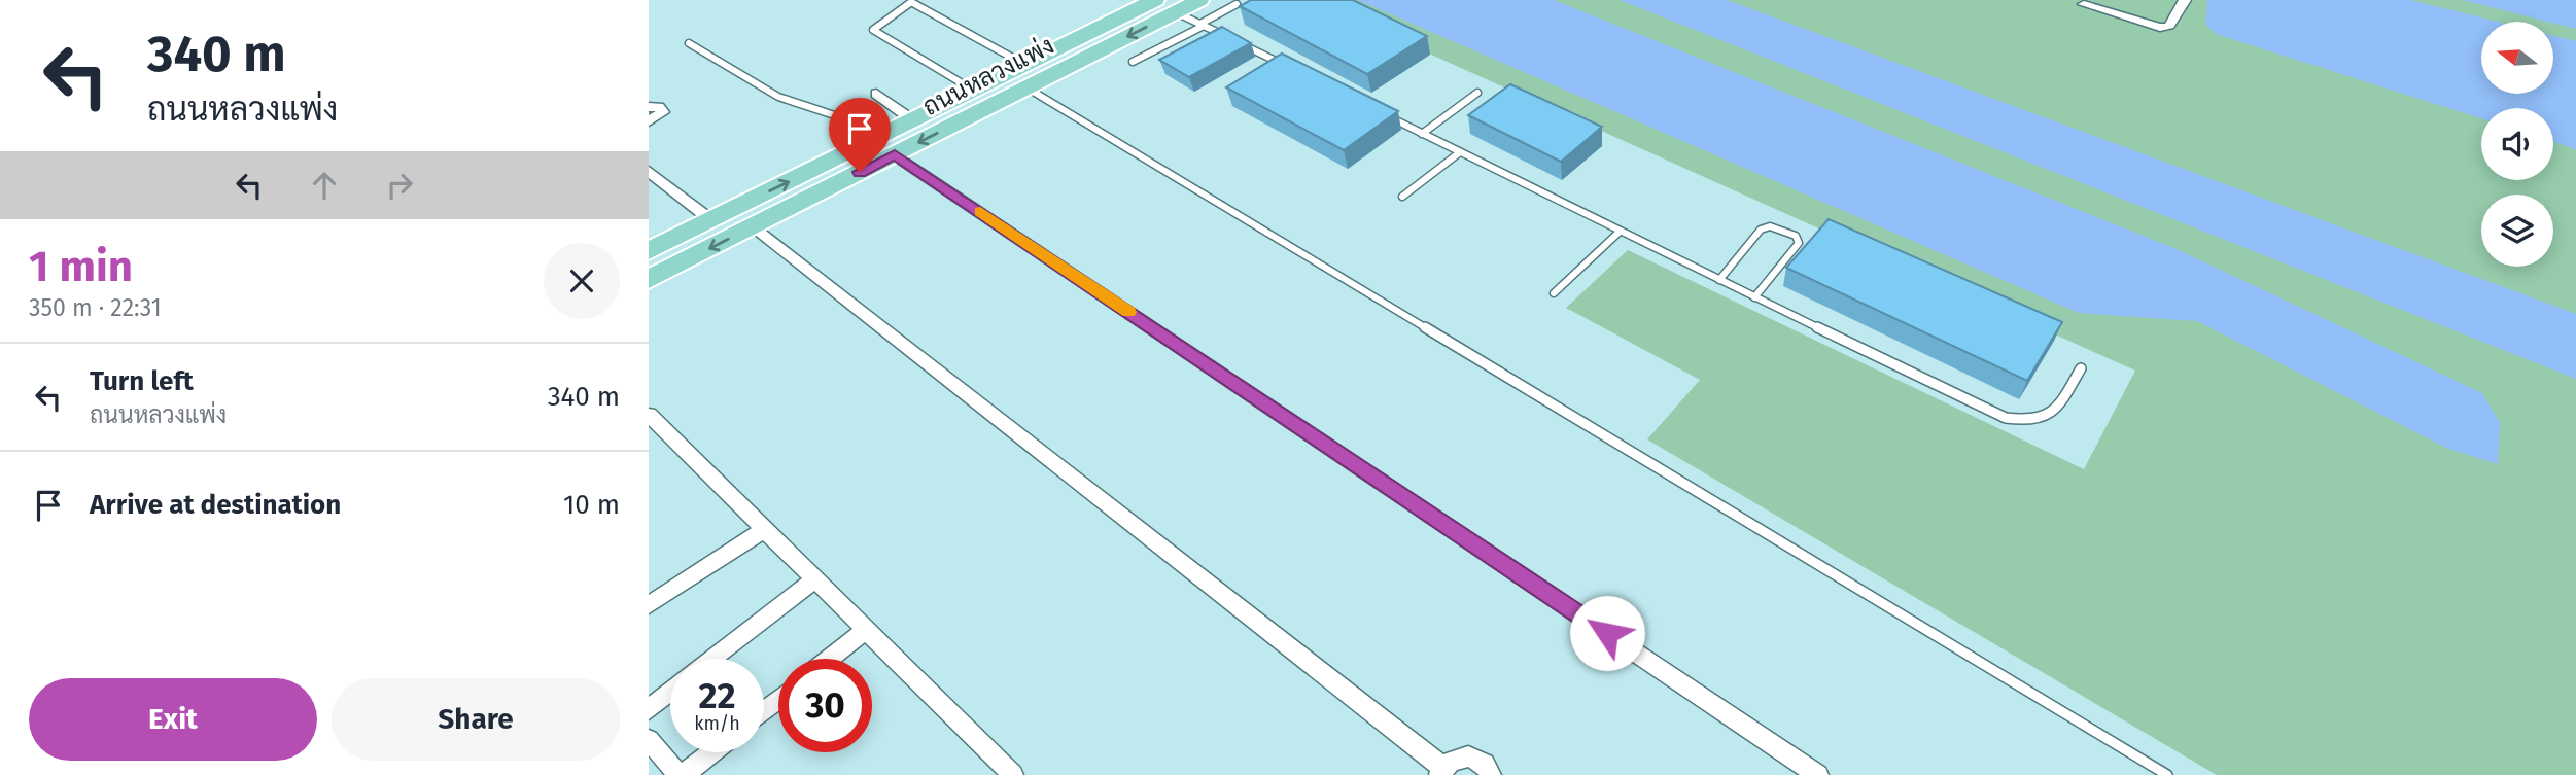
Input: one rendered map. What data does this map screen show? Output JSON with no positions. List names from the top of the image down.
{
  "streets": {
    "main road": ["ถนนหลวงแพ่ง"]
  },
  "north": "left",
  "page": {
    "turn": ["340 m", "ถนนหลวงแพ่ง"],
    "heading": ["1 min", "350 m · 22:31"],
    "list": [
      {
        "name": "Turn left",
        "note": "ถนนหลวงแพ่ง",
        "value": "340 m"
      },
      {
        "name": "Arrive at destination",
        "value": "10 m"
      }
    ],
    "speed": "22 km/h",
    "limit": "30",
    "buttons": ["Exit", "Share"]
  }
}
